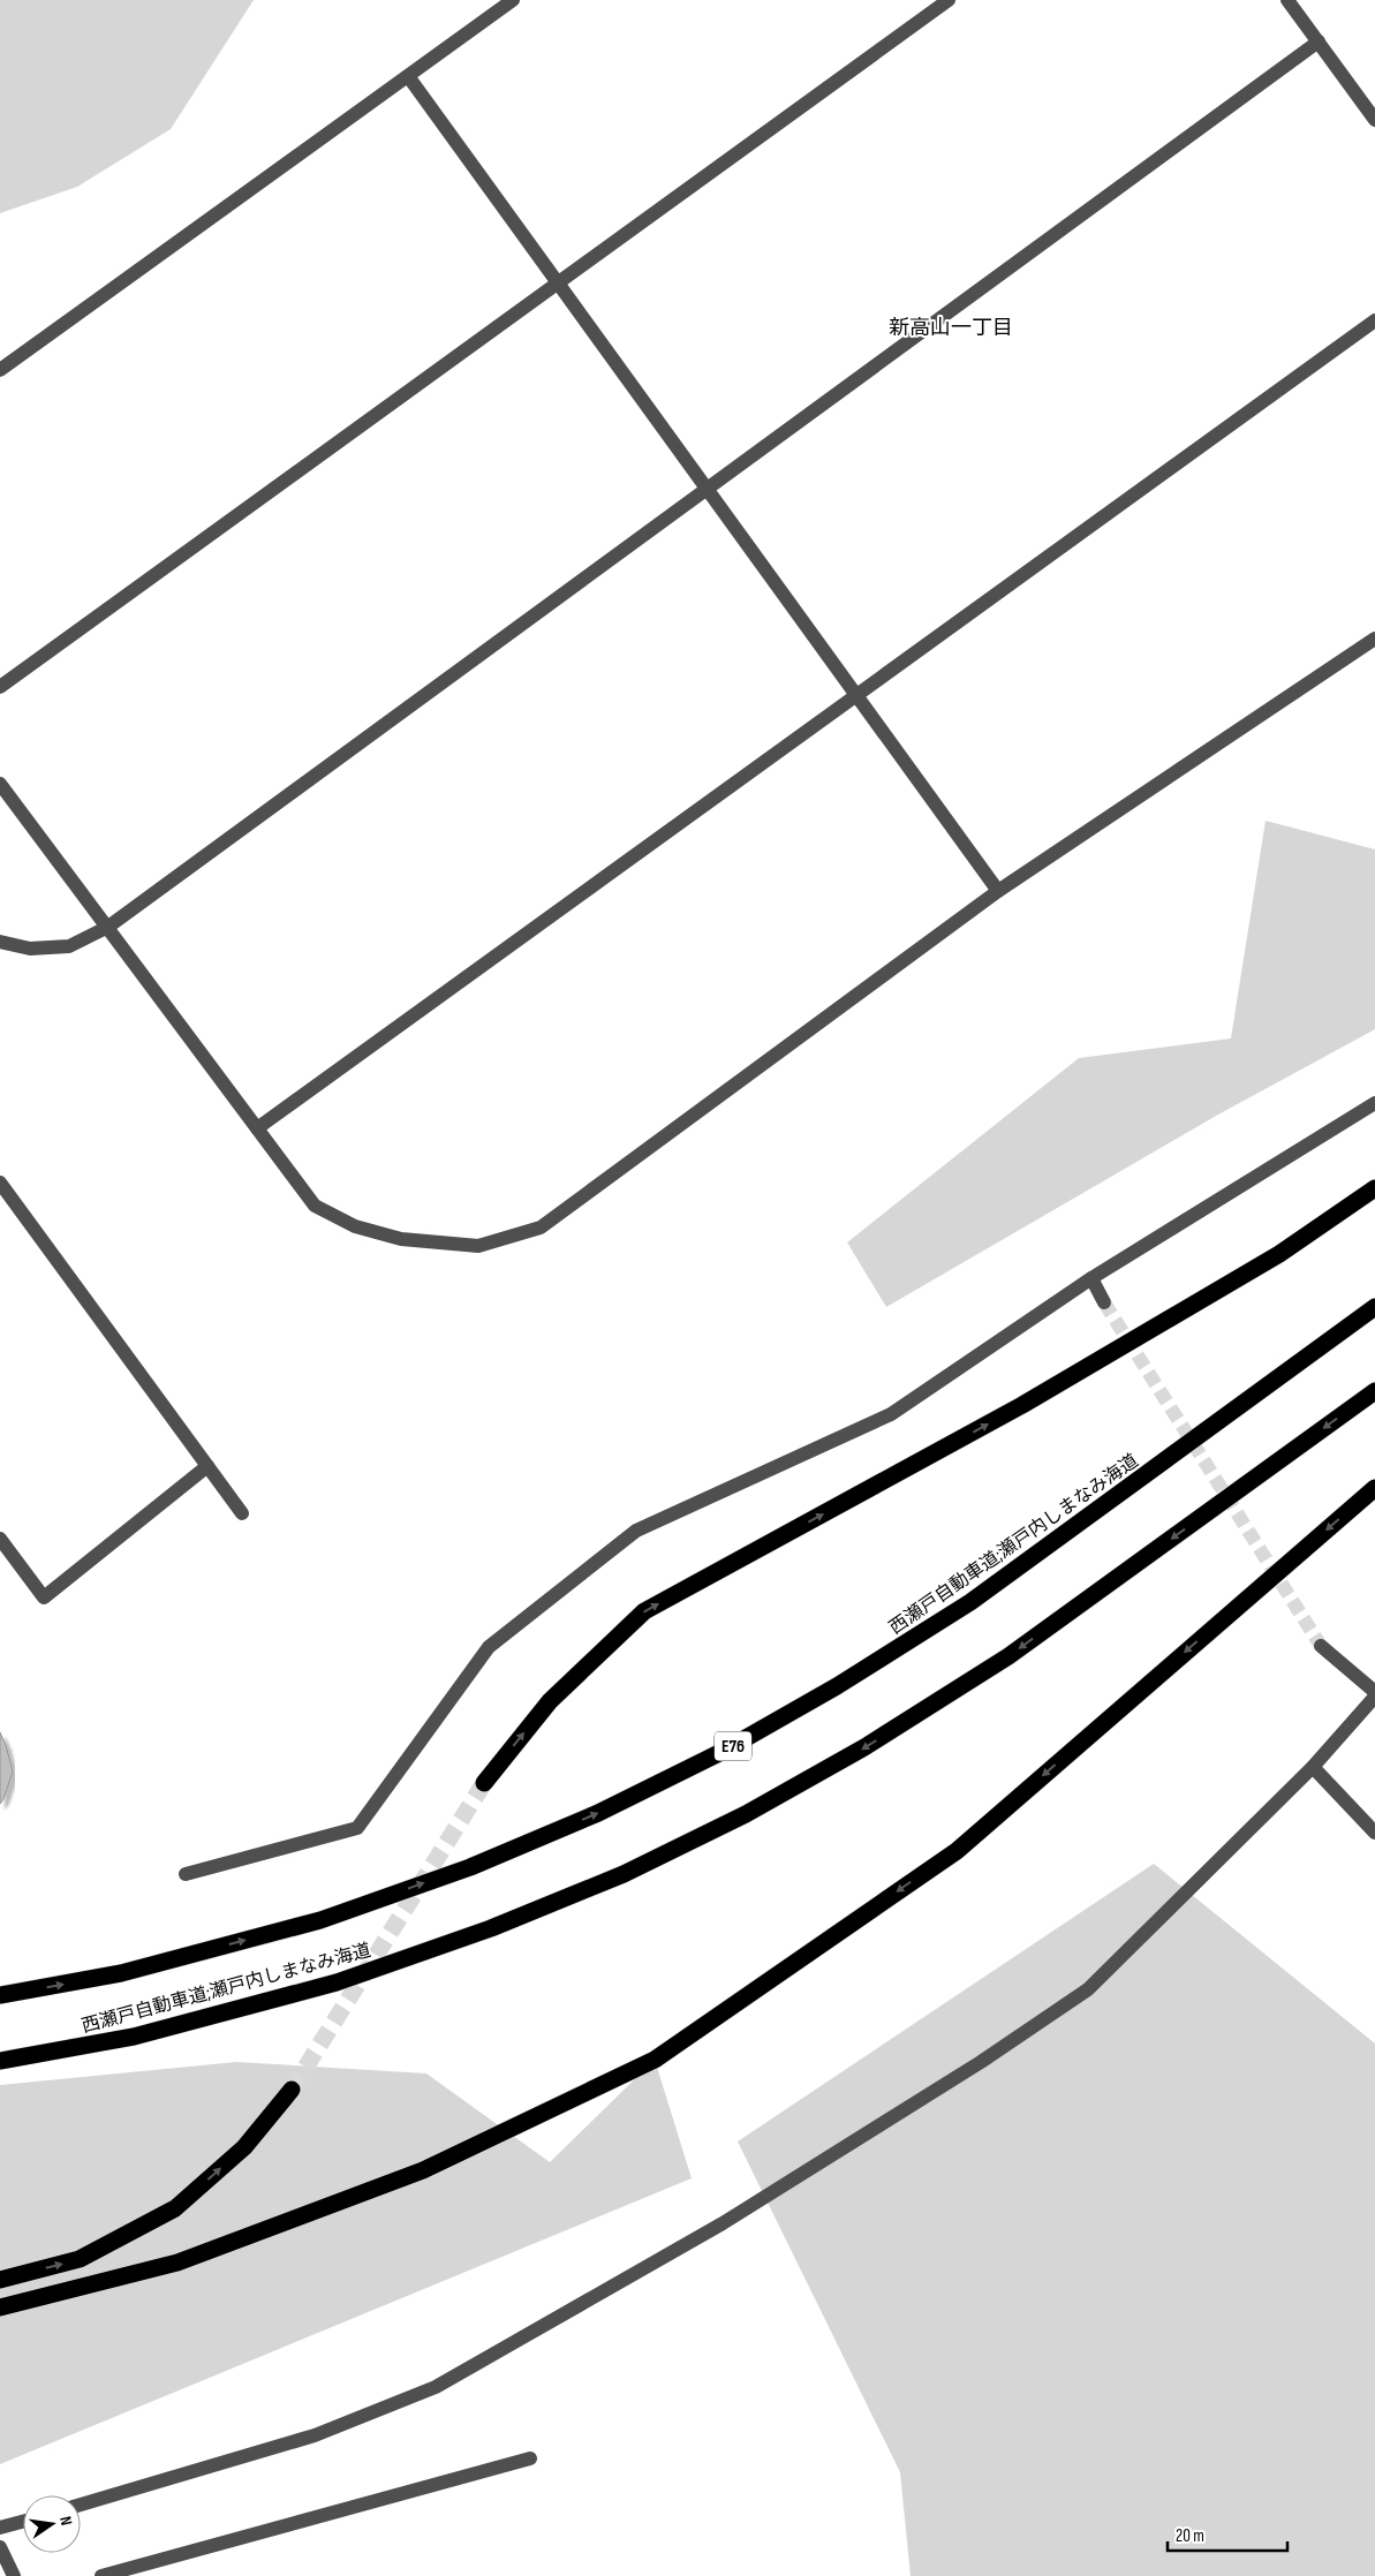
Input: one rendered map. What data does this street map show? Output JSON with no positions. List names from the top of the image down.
{
  "streets": {
    "highway": ["西瀬戸自動車道;瀬戸内しまなみ海道", "E76"]
  },
  "districts": ["新高山一丁目"],
  "scale_bar": "20 m",
  "north": "right"
}
